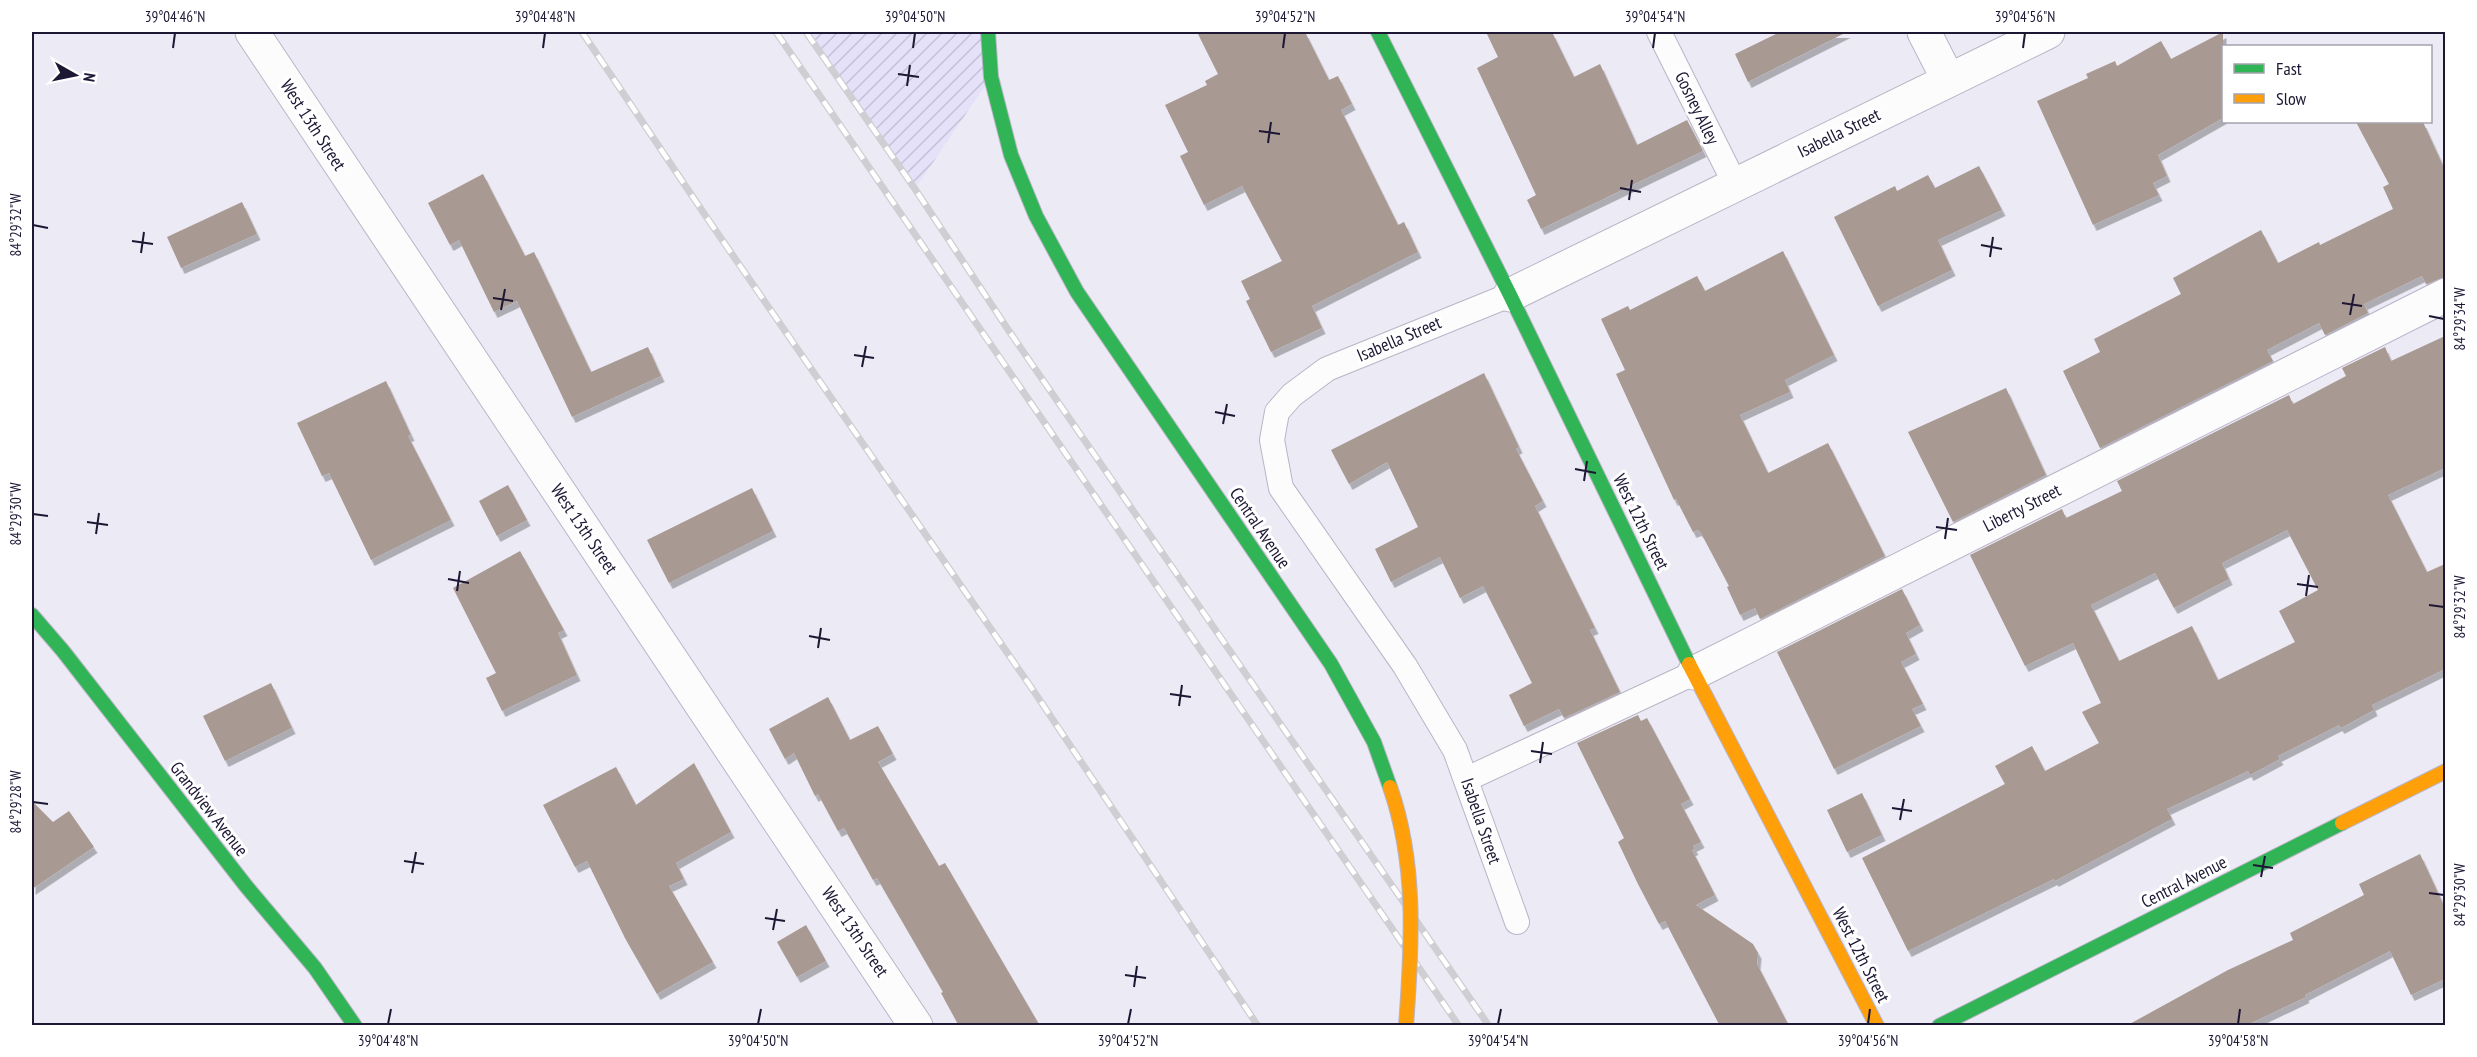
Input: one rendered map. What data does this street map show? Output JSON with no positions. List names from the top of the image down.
{
  "streets": {
    "street": [
      "West 13th Street",
      "Isabella Street",
      "Liberty Street",
      "West 12th Street",
      "Central Avenue",
      "Grandview Avenue"
    ],
    "lane": ["Gosney Alley"]
  },
  "crossings": [
    ["Gosney Alley", "Isabella Street"],
    ["Isabella Street", "Liberty Street"],
    ["Isabella Street", "West 12th Street"],
    ["Liberty Street", "West 12th Street"]
  ],
  "legend": ["Fast", "Slow"],
  "north": "right",
  "coordinates": [
    "39°04'46\"N",
    "39°04'48\"N",
    "39°04'50\"N",
    "39°04'52\"N",
    "39°04'54\"N",
    "39°04'56\"N",
    "84°29'32\"W",
    "84°29'34\"W",
    "84°29'30\"W",
    "84°29'28\"W",
    "39°04'58\"N"
  ]
}
